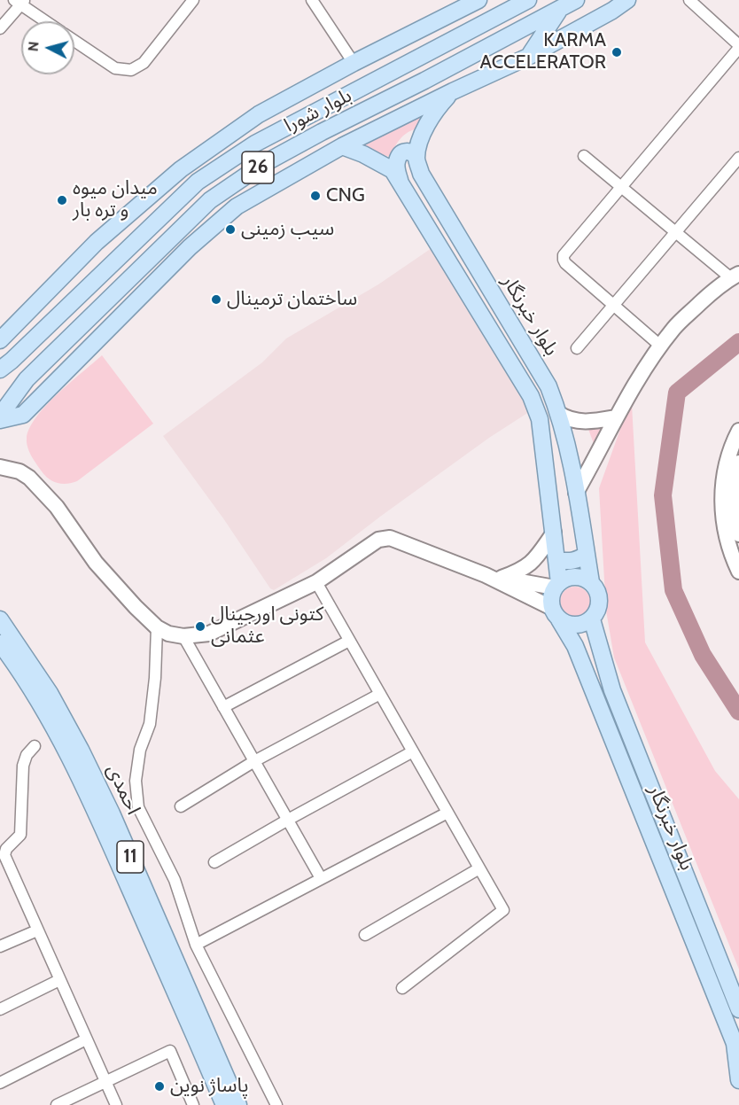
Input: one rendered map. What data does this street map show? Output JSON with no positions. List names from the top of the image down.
{
  "streets": {
    "main road": [
      "بلوار شورا",
      "26",
      "بلوار خبرنگار",
      "احمدی",
      "11"
    ]
  },
  "places": [
    "KARMA ACCELERATOR",
    "CNG",
    "میدان میوه و تره بار",
    "سیب زمینی",
    "ساختمان ترمینال",
    "کتونی اورجینال عثمانی",
    "پاساژ نوین"
  ],
  "north": "left"
}
